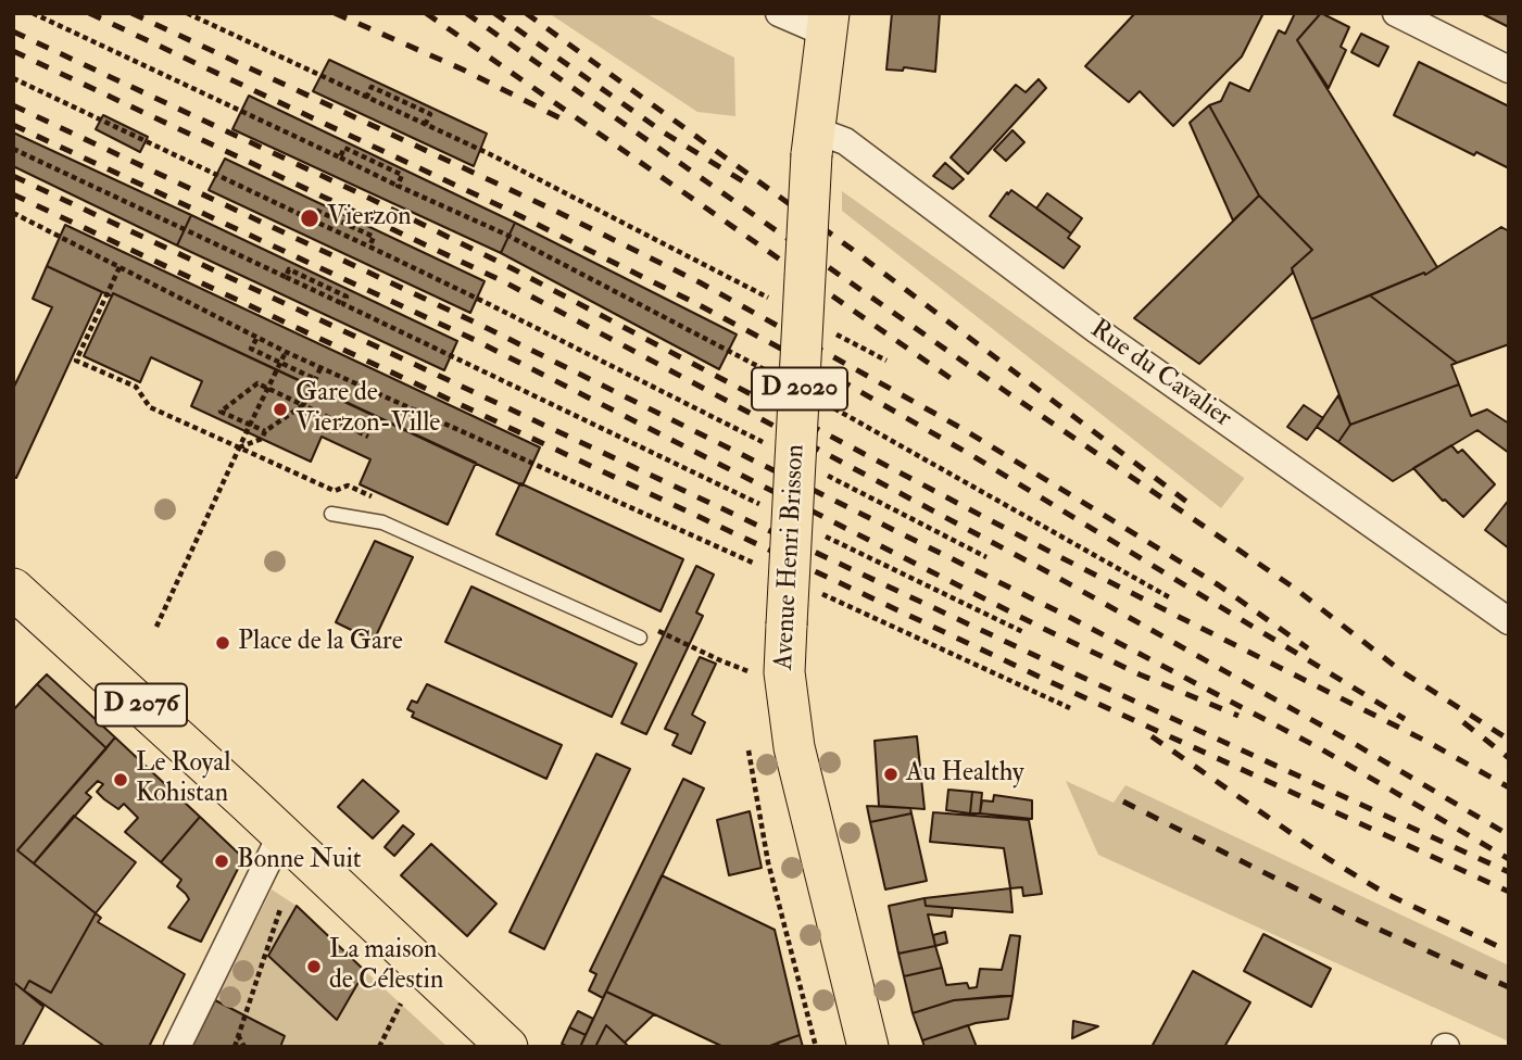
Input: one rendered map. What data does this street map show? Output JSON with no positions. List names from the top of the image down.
{
  "streets": {
    "main road": ["D 2020", "Avenue Henri Brisson", "D 2076"],
    "street": ["Rue du Cavalier"]
  },
  "crossings": [
    ["Rue du Cavalier", "Avenue Henri Brisson"]
  ],
  "places": [
    "Vierzon",
    "Gare de Vierzon-Ville",
    "Place de la Gare",
    "Au Healthy",
    "Le Royal Kohistan",
    "Bonne Nuit",
    "La maison de Célestin"
  ]
}
